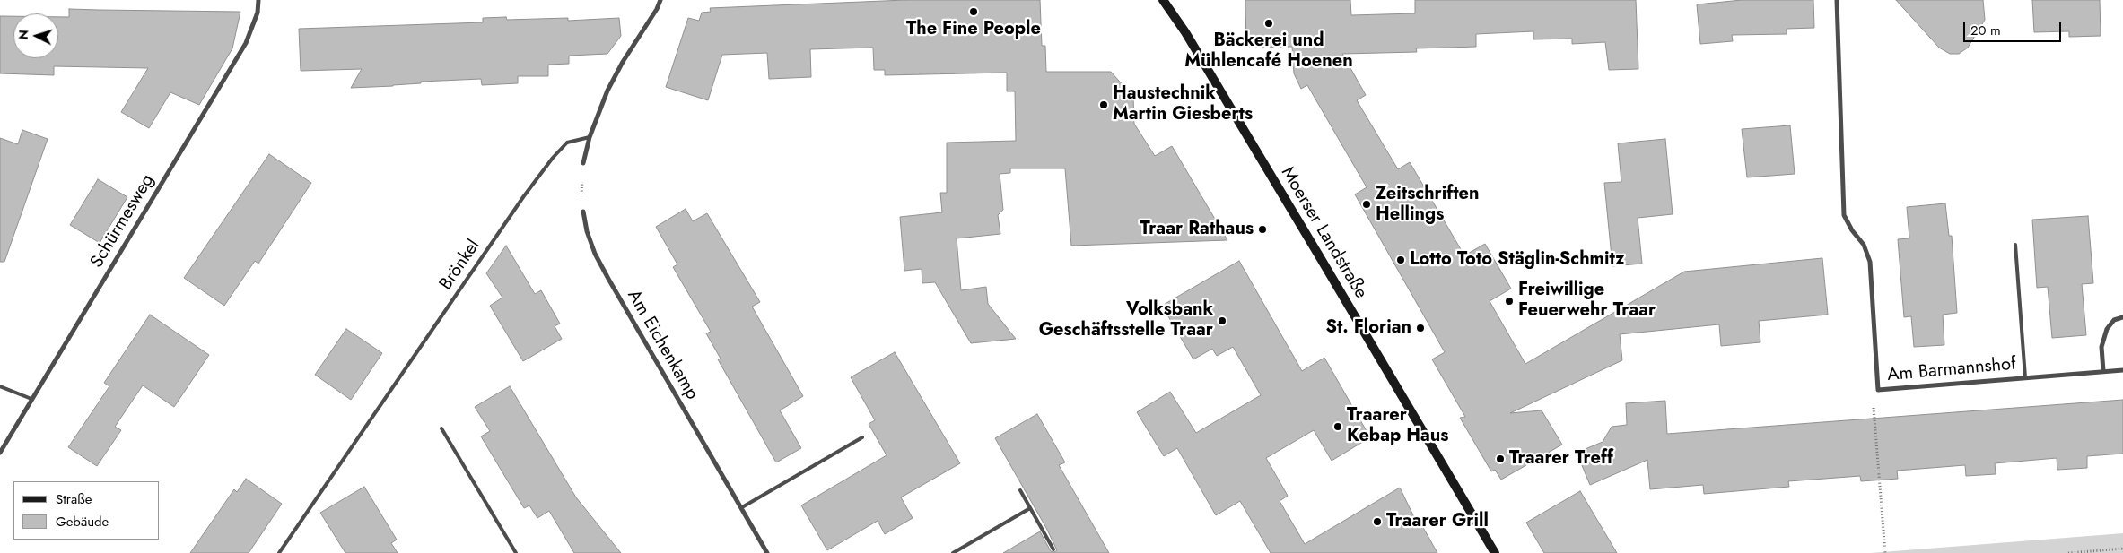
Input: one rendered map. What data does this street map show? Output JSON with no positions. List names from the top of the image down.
{
  "streets": {
    "main road": ["Moerser Landstraße"],
    "street": ["Schürmesweg", "Am Eichenkamp", "Am Barmannshof"],
    "lane": ["Brönkel"]
  },
  "places": [
    "The Fine People",
    "Bäckerei und Mühlencafé Hoenen",
    "Haustechnik Martin Giesberts",
    "Zeitschriften Hellings",
    "Traar Rathaus",
    "Lotto Toto Stäglin-Schmitz",
    "Freiwillige Feuerwehr Traar",
    "Volksbank Geschäftsstelle Traar",
    "St. Florian",
    "Traarer Kebap Haus",
    "Traarer Treff",
    "Traarer Grill"
  ],
  "legend": ["Straße", "Gebäude"],
  "scale_bar": "20 m",
  "north": "left"
}
